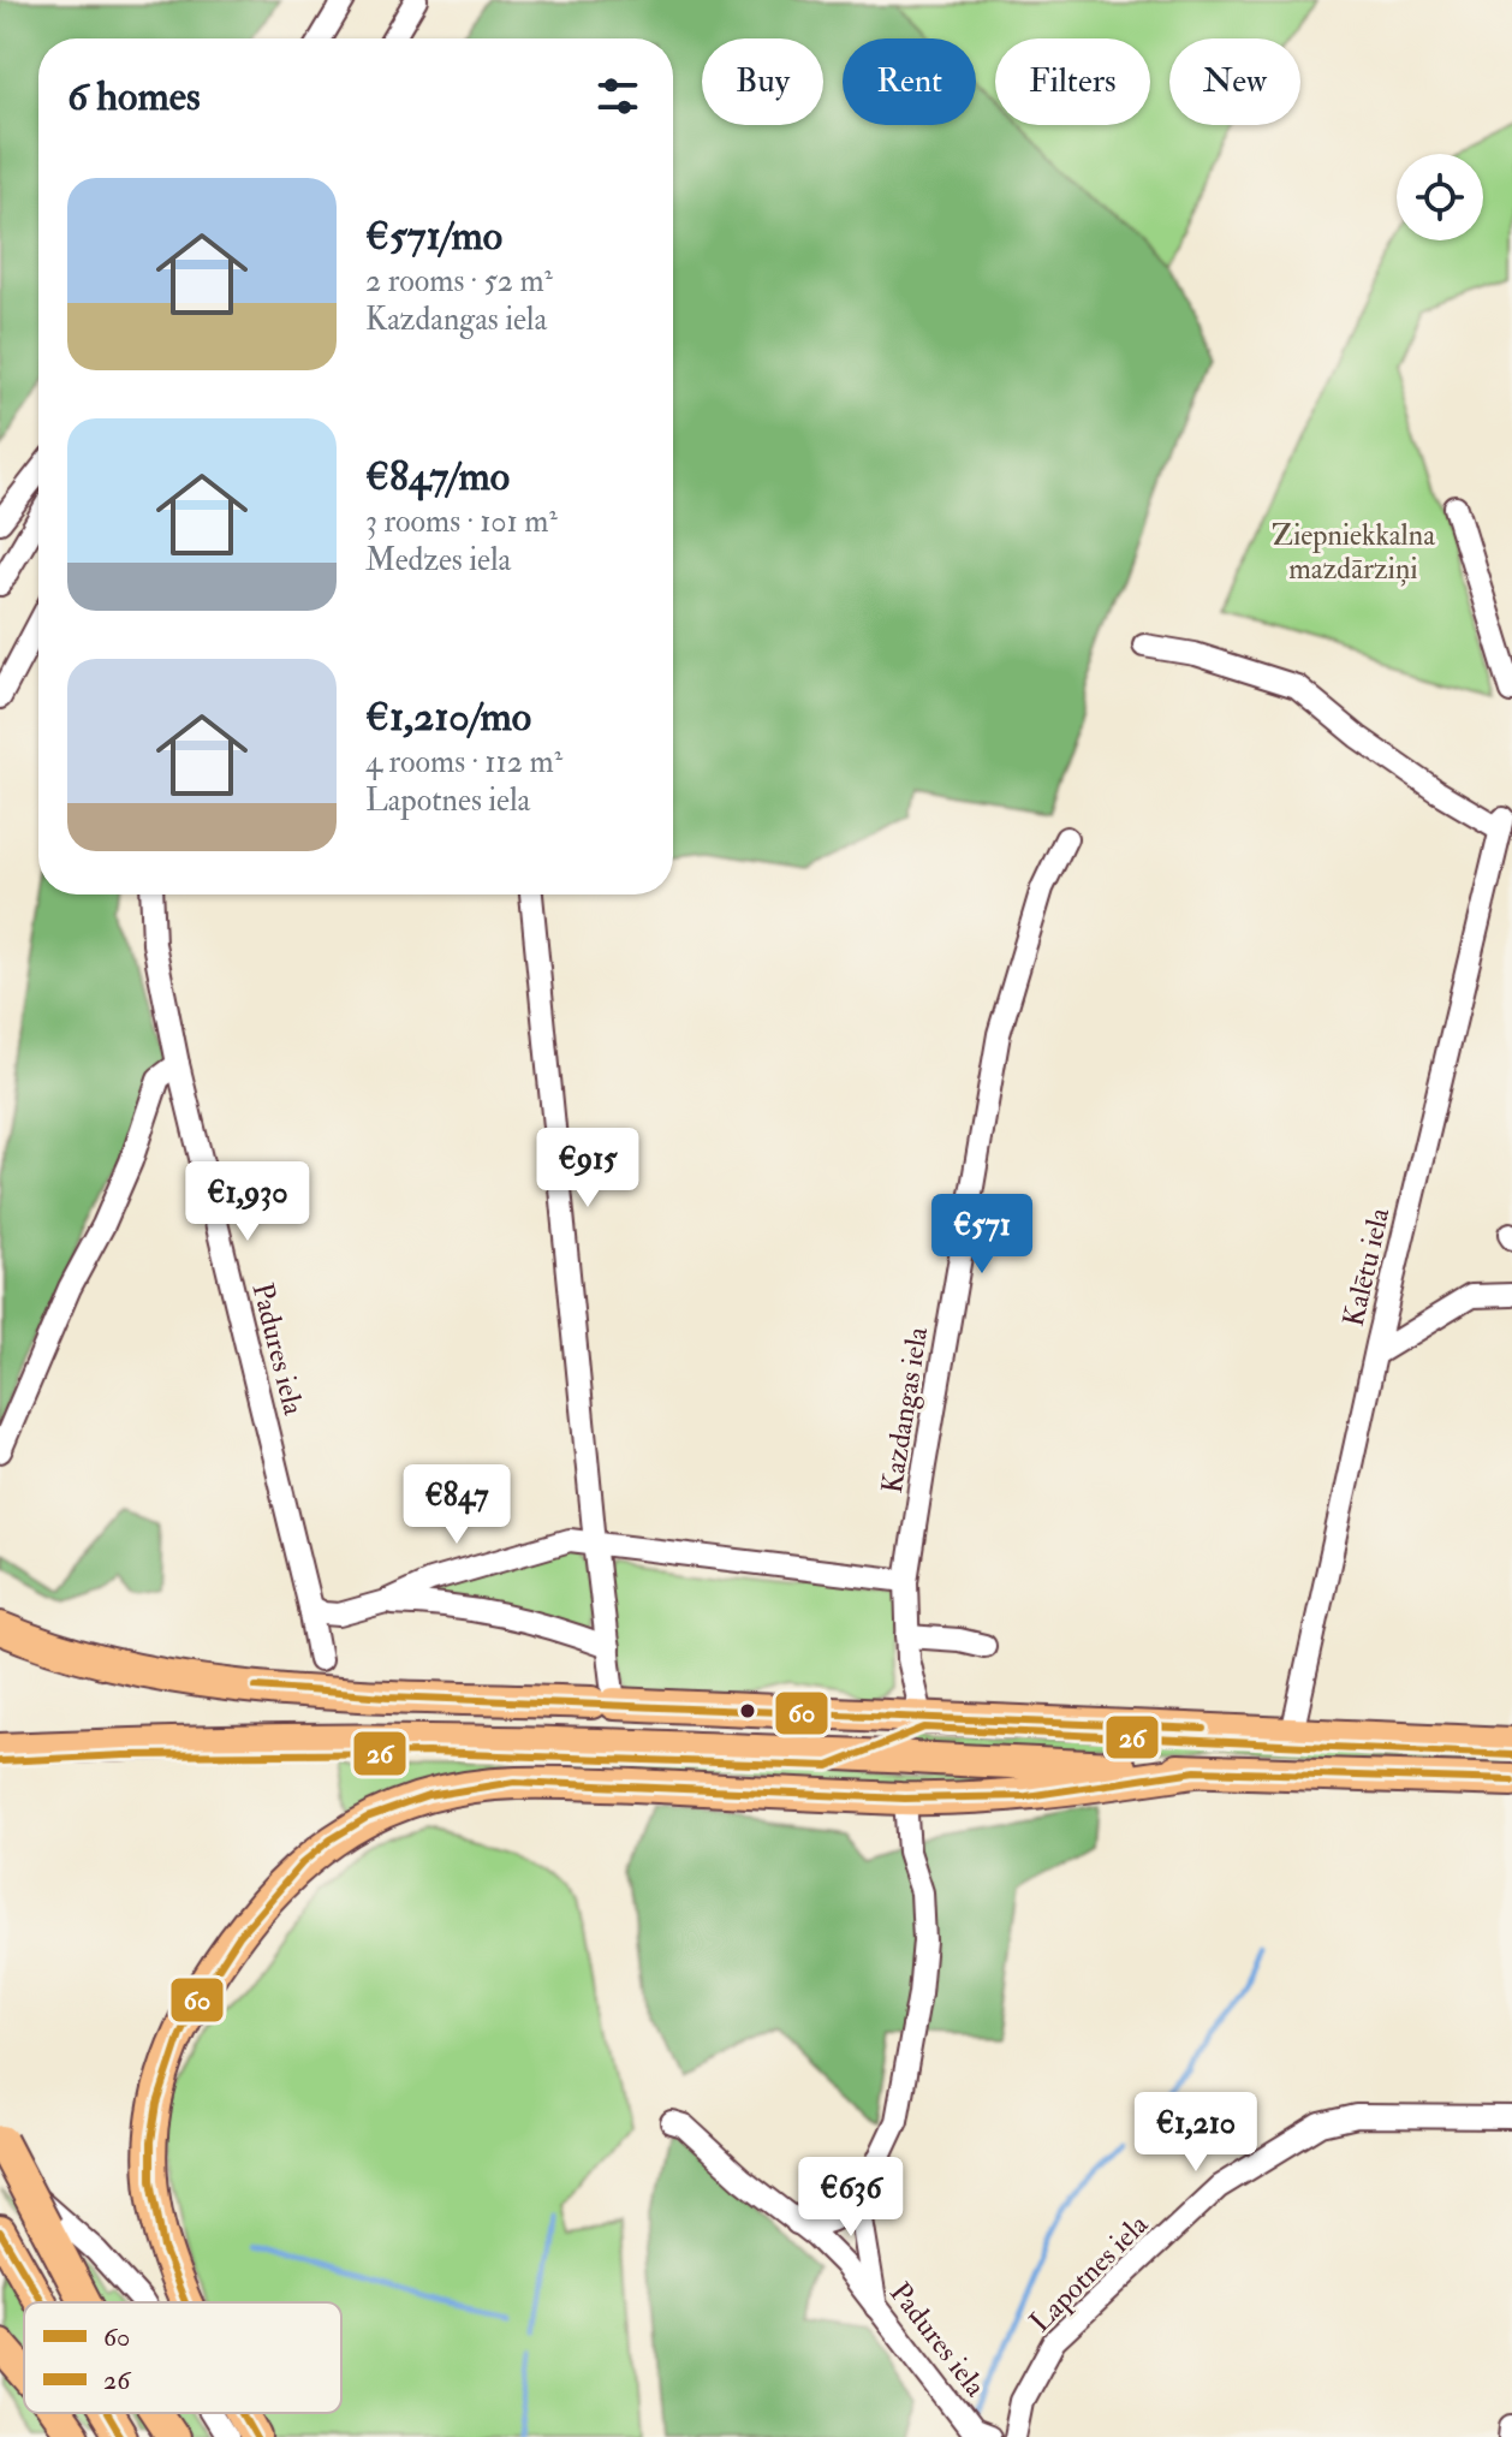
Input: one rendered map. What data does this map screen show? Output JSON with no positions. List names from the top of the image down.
{
  "streets": {
    "street": [
      "Kalētu iela",
      "Padures iela",
      "Kazdangas iela",
      "Lapotnes iela"
    ]
  },
  "parks": ["Ziepniekkalna mazdārziņi"],
  "lines": ["transit line 60", "transit line 26"],
  "legend": ["60", "26"],
  "page": {
    "chip": [
      "Buy",
      "Rent",
      "Filters",
      "New"
    ],
    "heading": "6 homes",
    "list": [
      {
        "name": "€571/mo",
        "note": "2 rooms · 52 m² · Kazdangas iela"
      },
      {
        "name": "€847/mo",
        "note": "3 rooms · 101 m² · Medzes iela"
      },
      {
        "name": "€1,210/mo",
        "note": "4 rooms · 112 m² · Lapotnes iela"
      }
    ],
    "price": [
      "€915",
      "€1,930",
      "€571",
      "€847",
      "€1,210",
      "€636"
    ]
  }
}
